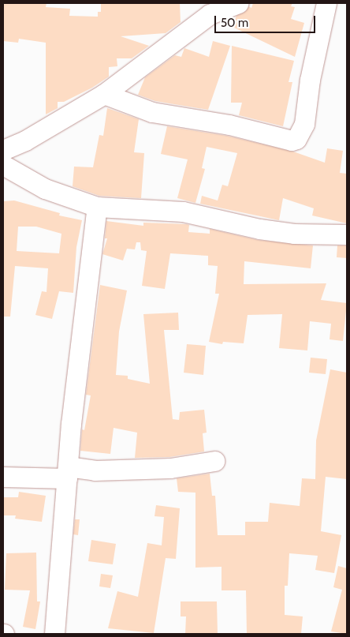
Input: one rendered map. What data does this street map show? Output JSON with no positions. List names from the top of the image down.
{
  "scale_bar": "50 m"
}
